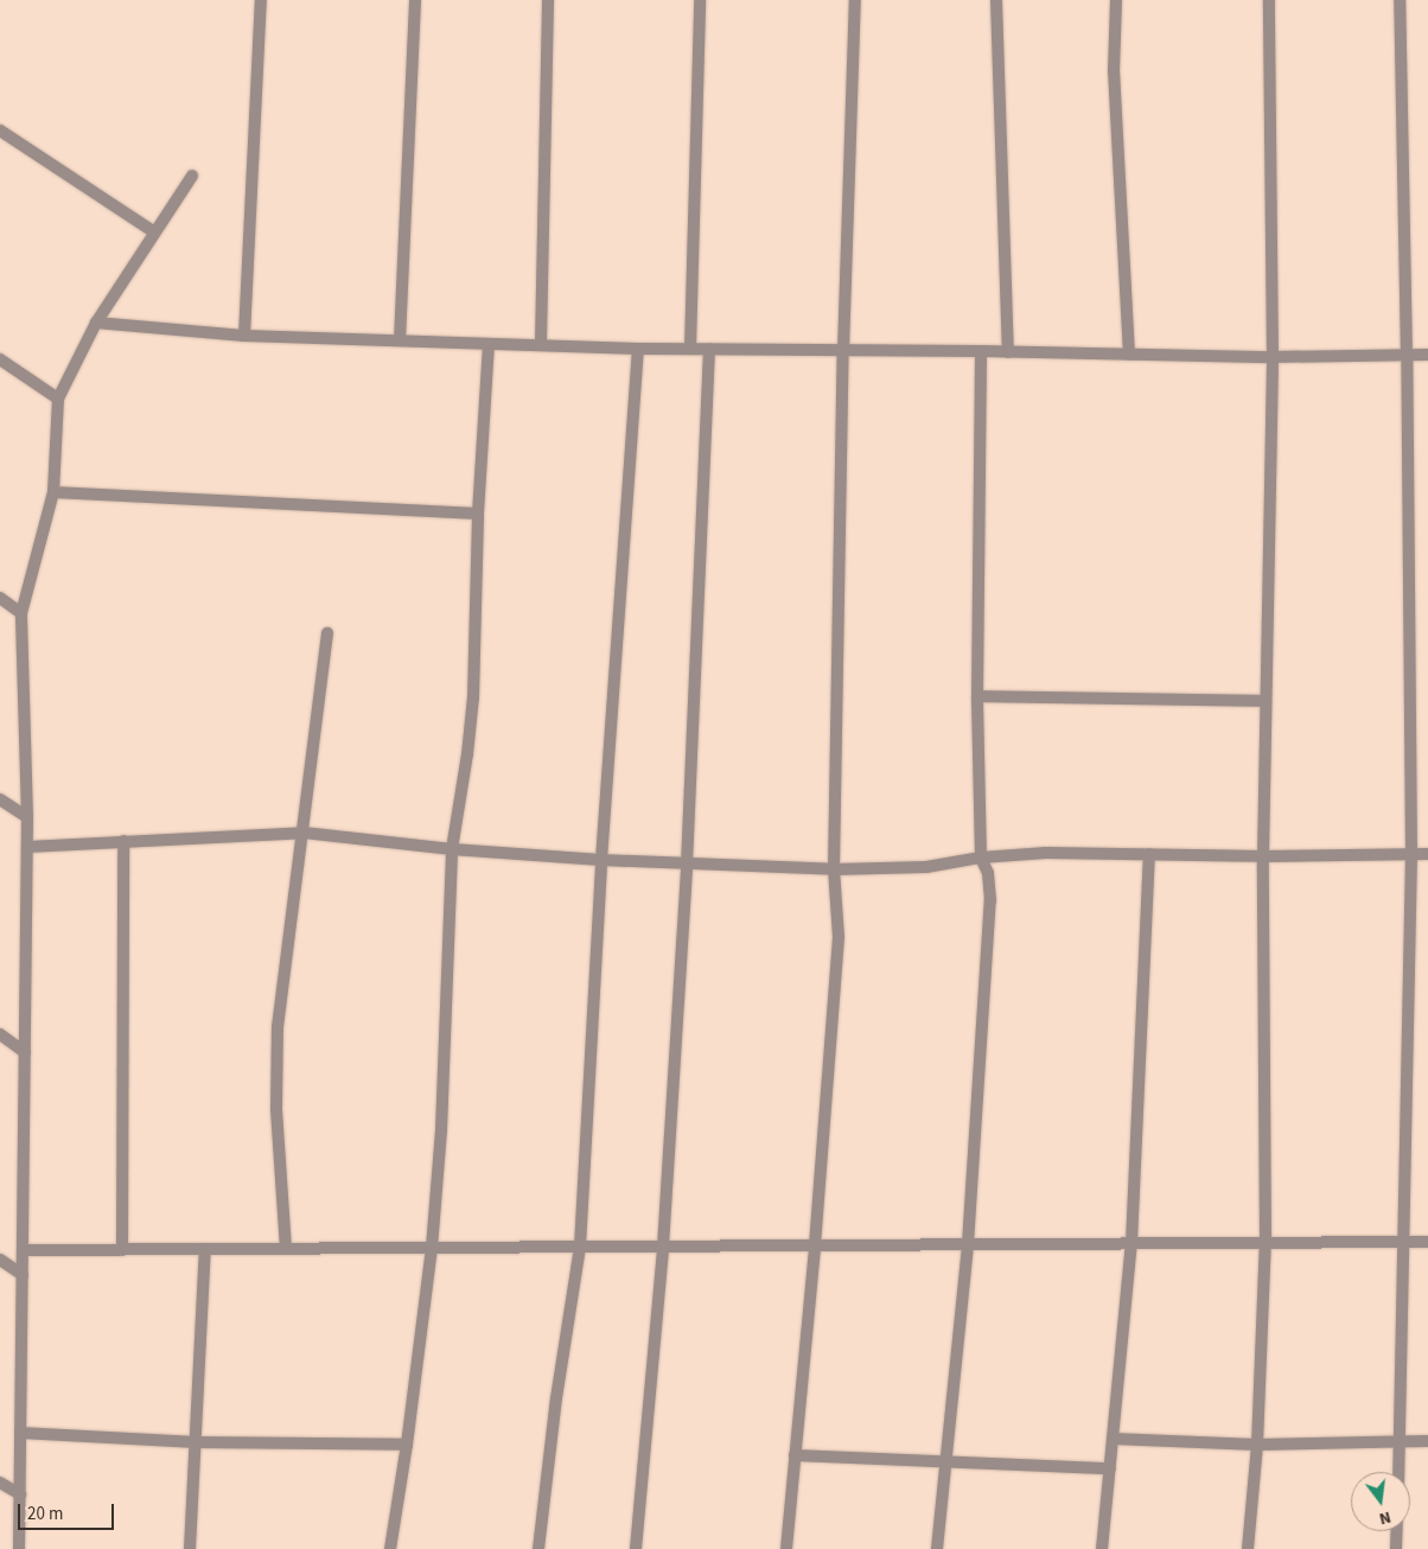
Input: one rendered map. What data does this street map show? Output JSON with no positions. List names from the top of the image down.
{
  "scale_bar": "20 m",
  "north": "bottom"
}
